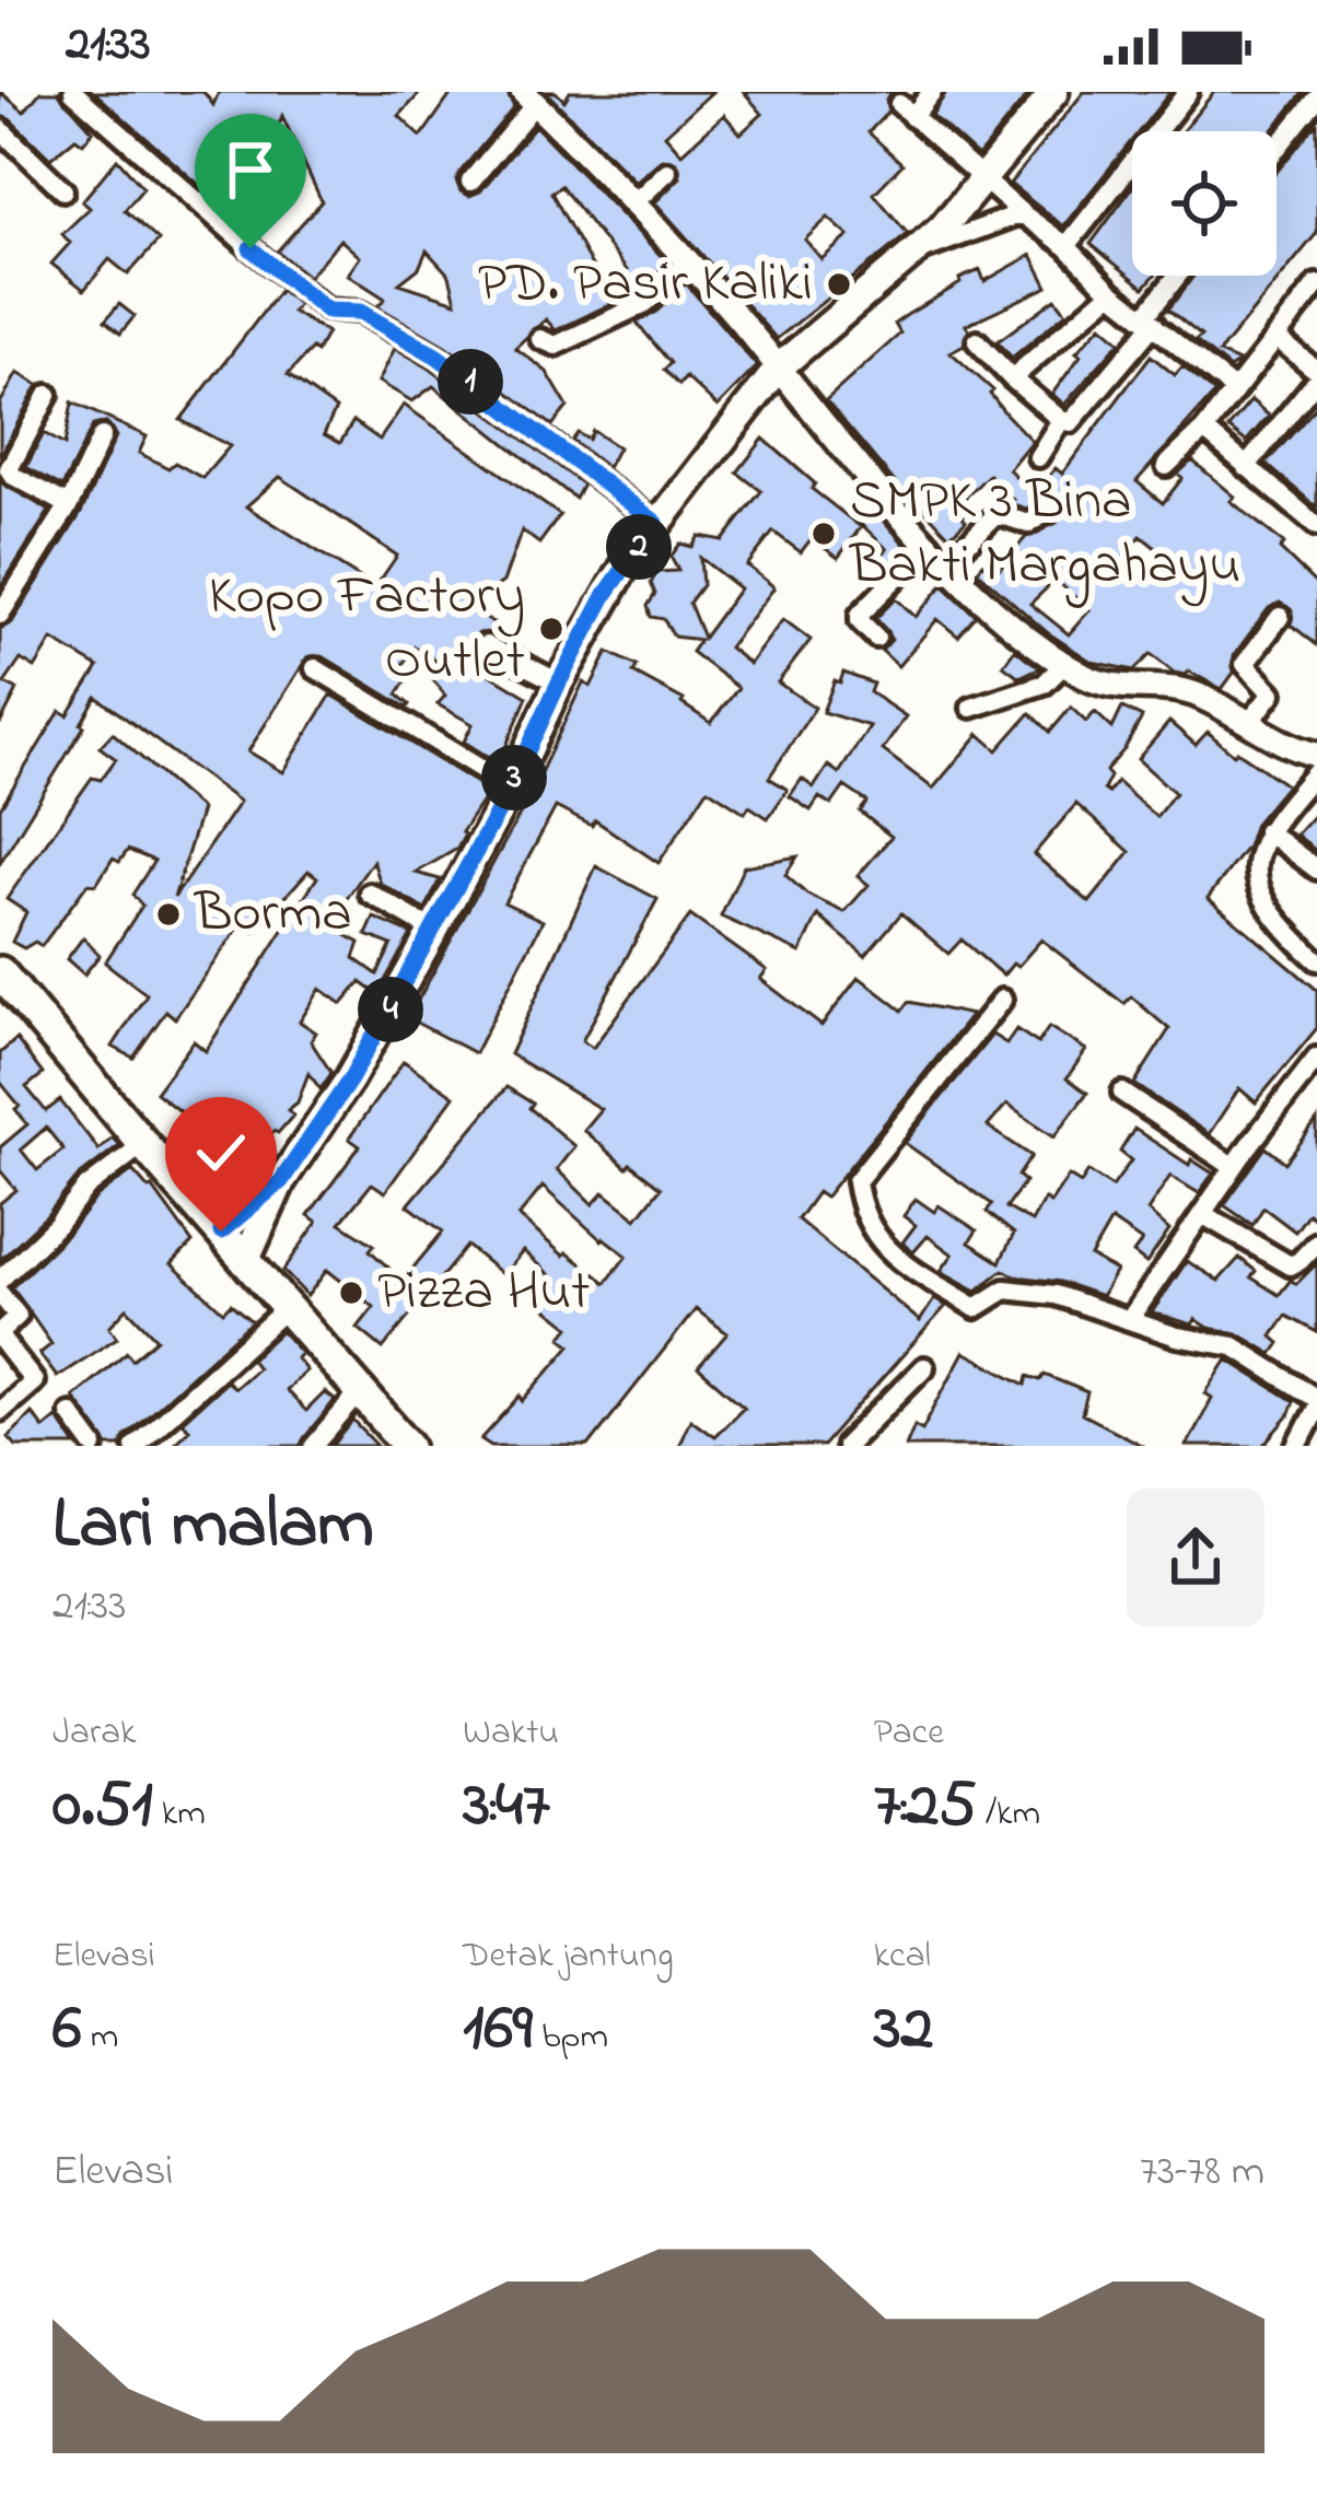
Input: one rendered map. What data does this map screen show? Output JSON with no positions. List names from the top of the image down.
{
  "places": [
    "PD. Pasir Kaliki",
    "SMPK 3 Bina Bakti Margahayu",
    "Kopo Factory Outlet",
    "Borma",
    "Pizza Hut"
  ],
  "page": {
    "status": "21:33",
    "pins": [
      "1",
      "2",
      "3",
      "4"
    ],
    "heading": ["Lari malam", "21:33"],
    "stats": [
      ["Jarak", "0.51 km"],
      ["Waktu", "3:47"],
      ["Pace", "7:25 /km"],
      ["Elevasi", "6 m"],
      ["Detak jantung", "169 bpm"],
      ["kcal", "32"]
    ],
    "chart": ["Elevasi", "73–78 m"]
  }
}
